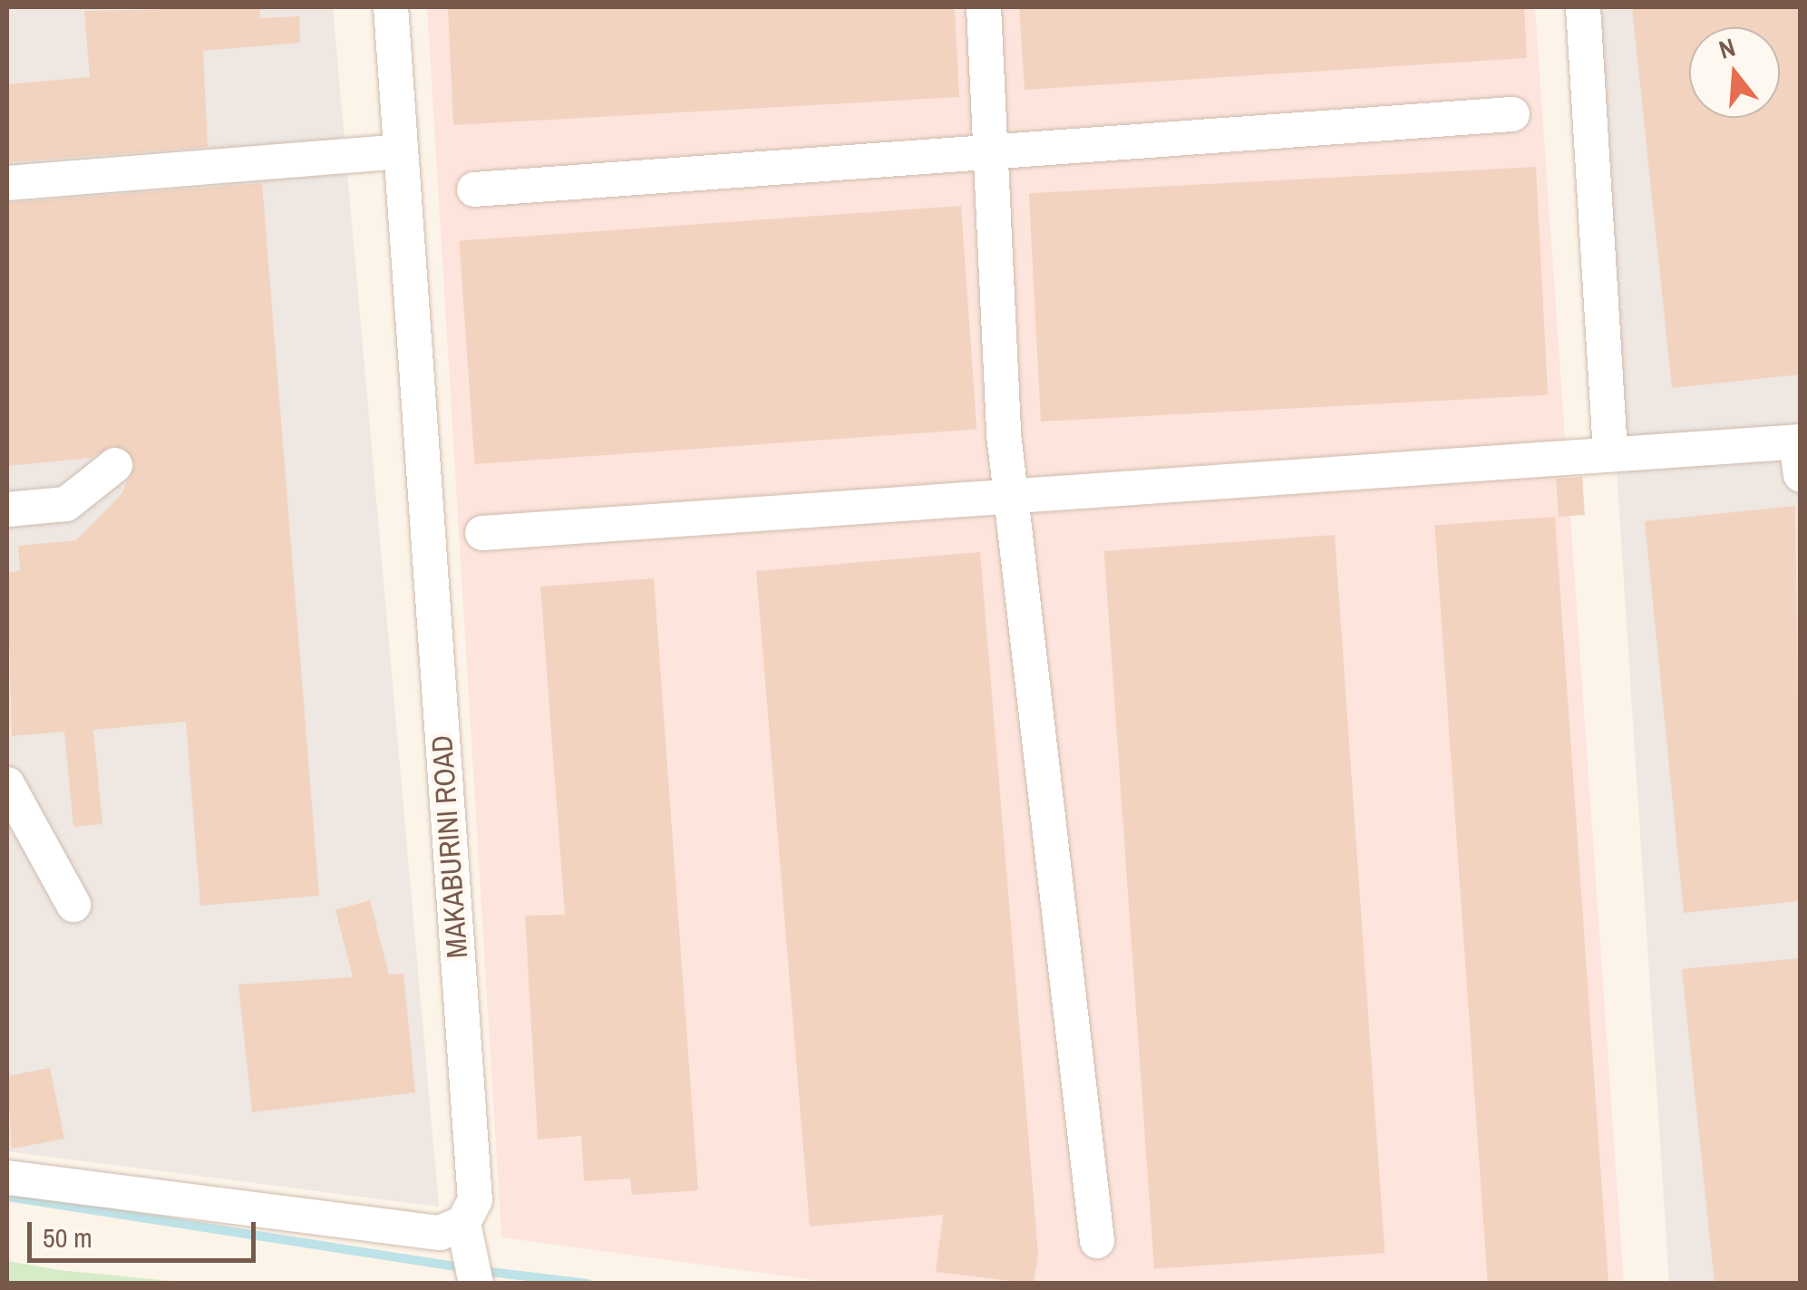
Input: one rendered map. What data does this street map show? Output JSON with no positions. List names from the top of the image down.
{
  "streets": {
    "street": ["MAKABURINI ROAD"]
  },
  "scale_bar": "50 m",
  "north": "top"
}
